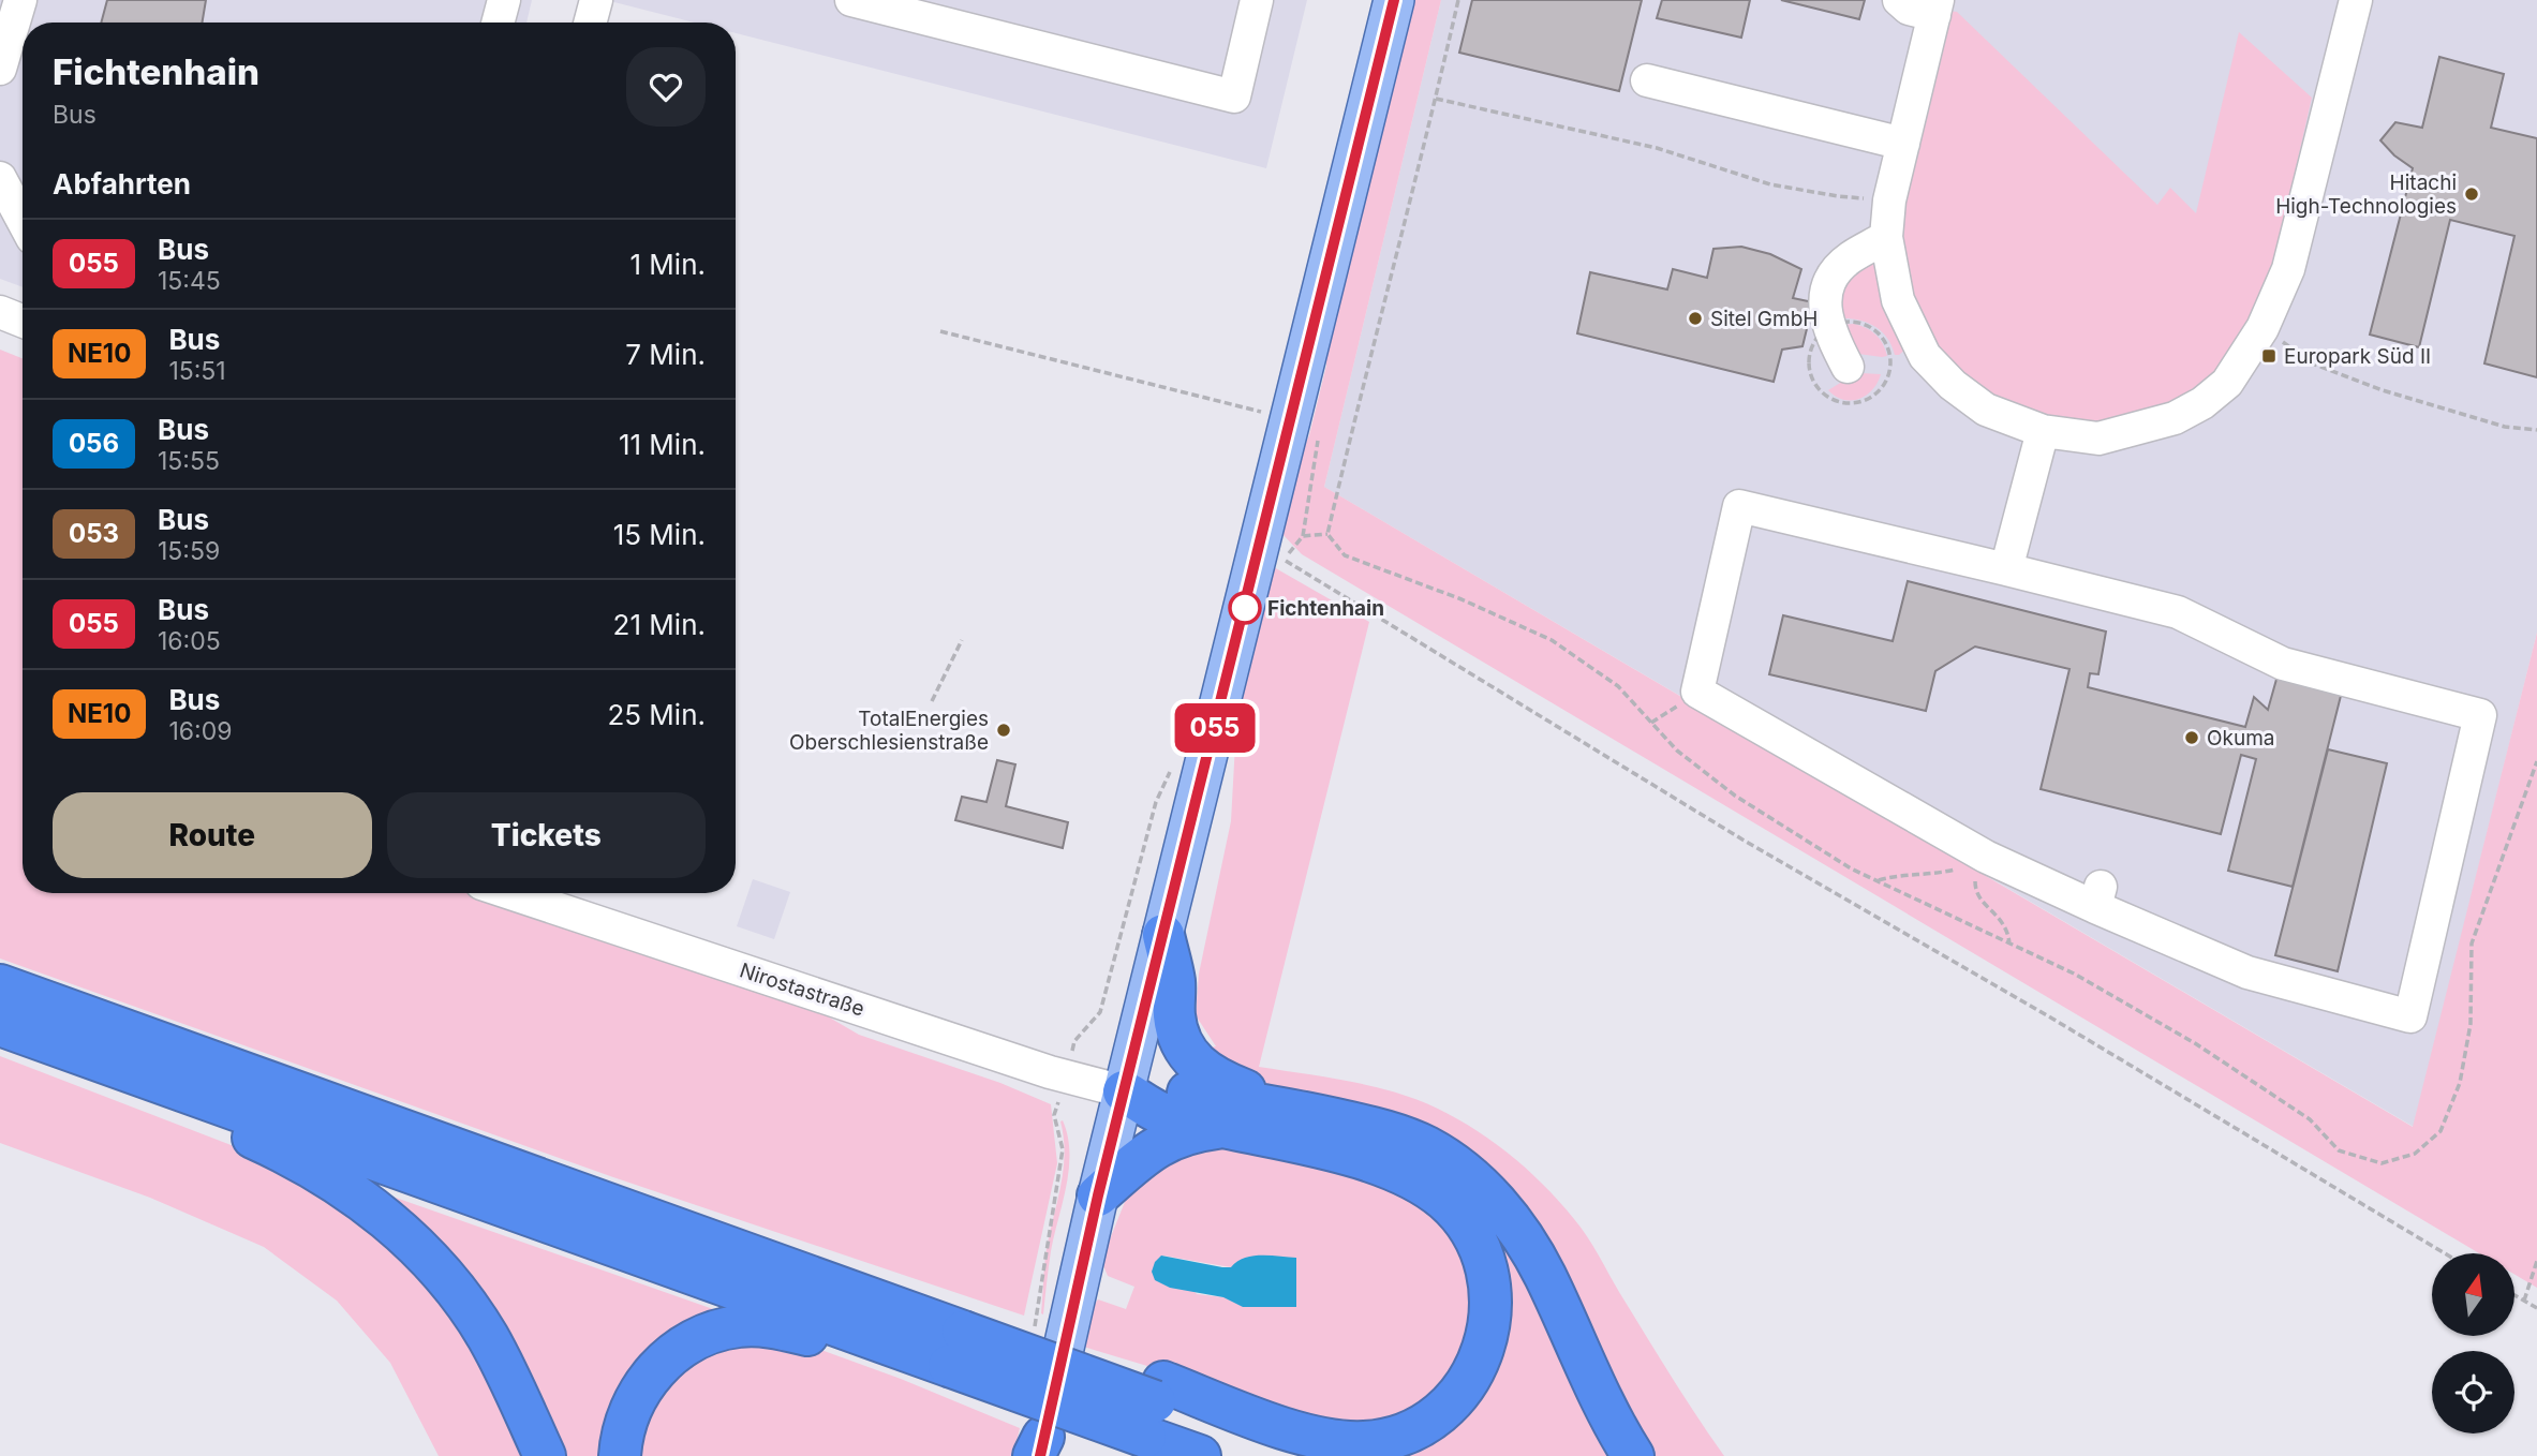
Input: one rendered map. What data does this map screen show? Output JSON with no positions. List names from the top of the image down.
{
  "streets": {
    "street": ["Nirostastraße"]
  },
  "places": {
    "other": [
      "Hitachi High-Technologies",
      "Sitel GmbH",
      "Fichtenhain",
      "TotalEnergies Oberschlesienstraße",
      "Okuma"
    ],
    "transit": ["Europark Süd II"]
  },
  "lines": ["bus line 055"],
  "north": "top",
  "page": {
    "on_map": "055",
    "heading": [
      ["Fichtenhain", "Bus"],
      "Abfahrten"
    ],
    "list": [
      {
        "mark": "055",
        "name": "Bus",
        "note": "15:45",
        "value": "1 Min."
      },
      {
        "mark": "NE10",
        "name": "Bus",
        "note": "15:51",
        "value": "7 Min."
      },
      {
        "mark": "056",
        "name": "Bus",
        "note": "15:55",
        "value": "11 Min."
      },
      {
        "mark": "053",
        "name": "Bus",
        "note": "15:59",
        "value": "15 Min."
      },
      {
        "mark": "055",
        "name": "Bus",
        "note": "16:05",
        "value": "21 Min."
      },
      {
        "mark": "NE10",
        "name": "Bus",
        "note": "16:09",
        "value": "25 Min."
      }
    ],
    "buttons": ["Route", "Tickets"]
  }
}
